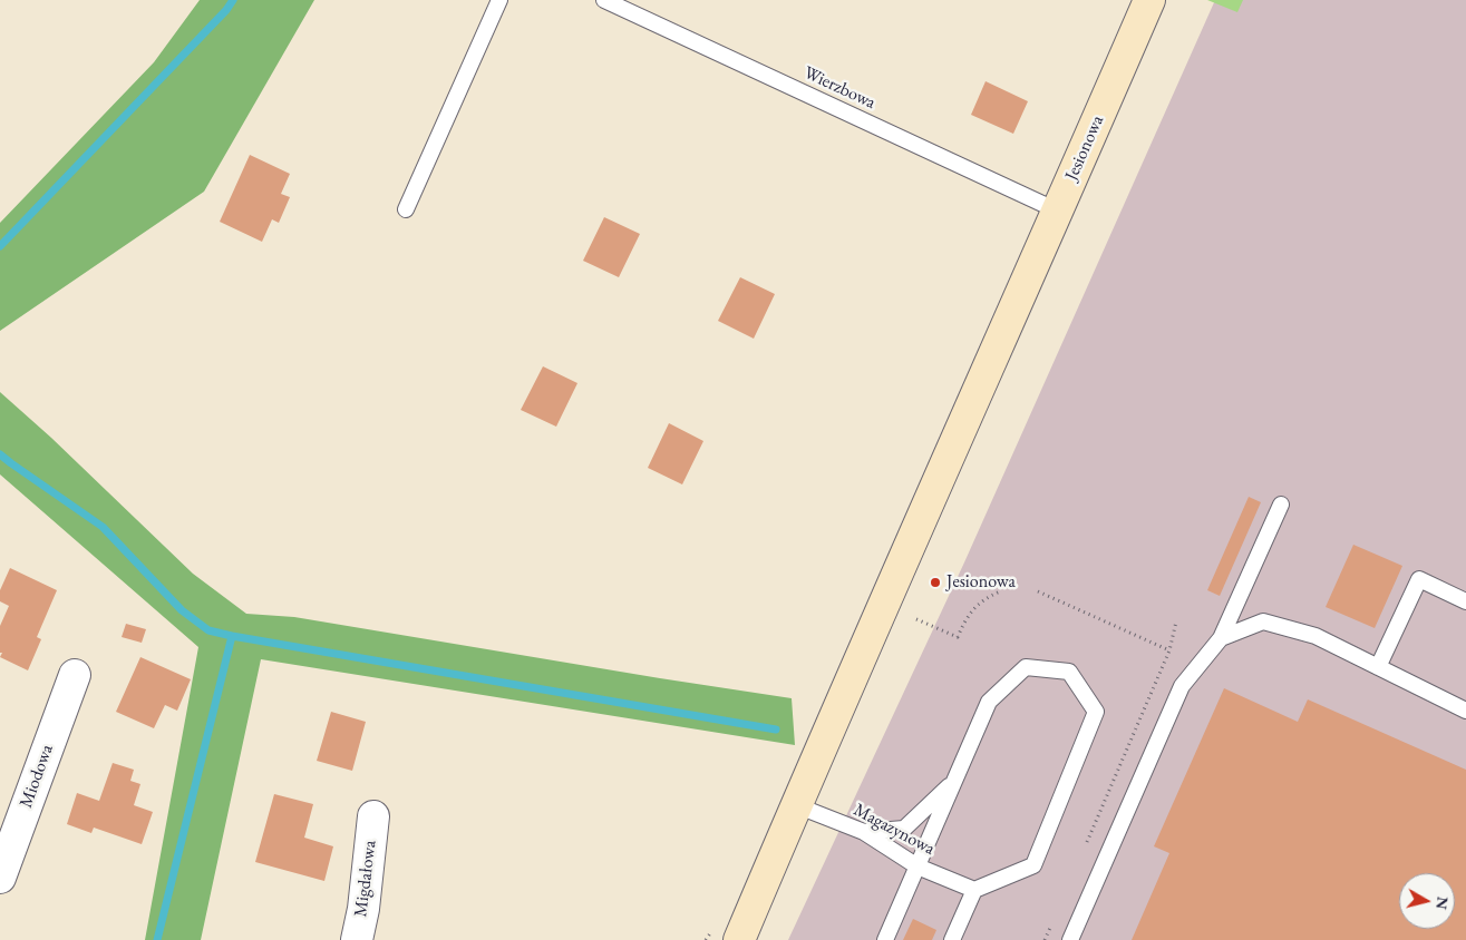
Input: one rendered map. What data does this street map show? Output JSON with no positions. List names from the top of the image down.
{
  "streets": {
    "street": ["Jesionowa", "Miodowa", "Migdałowa"],
    "lane": ["Wierzbowa", "Magazynowa"]
  },
  "crossings": [
    ["Wierzbowa", "Jesionowa"],
    ["Jesionowa", "Magazynowa"]
  ],
  "places": ["Jesionowa"],
  "north": "right"
}
